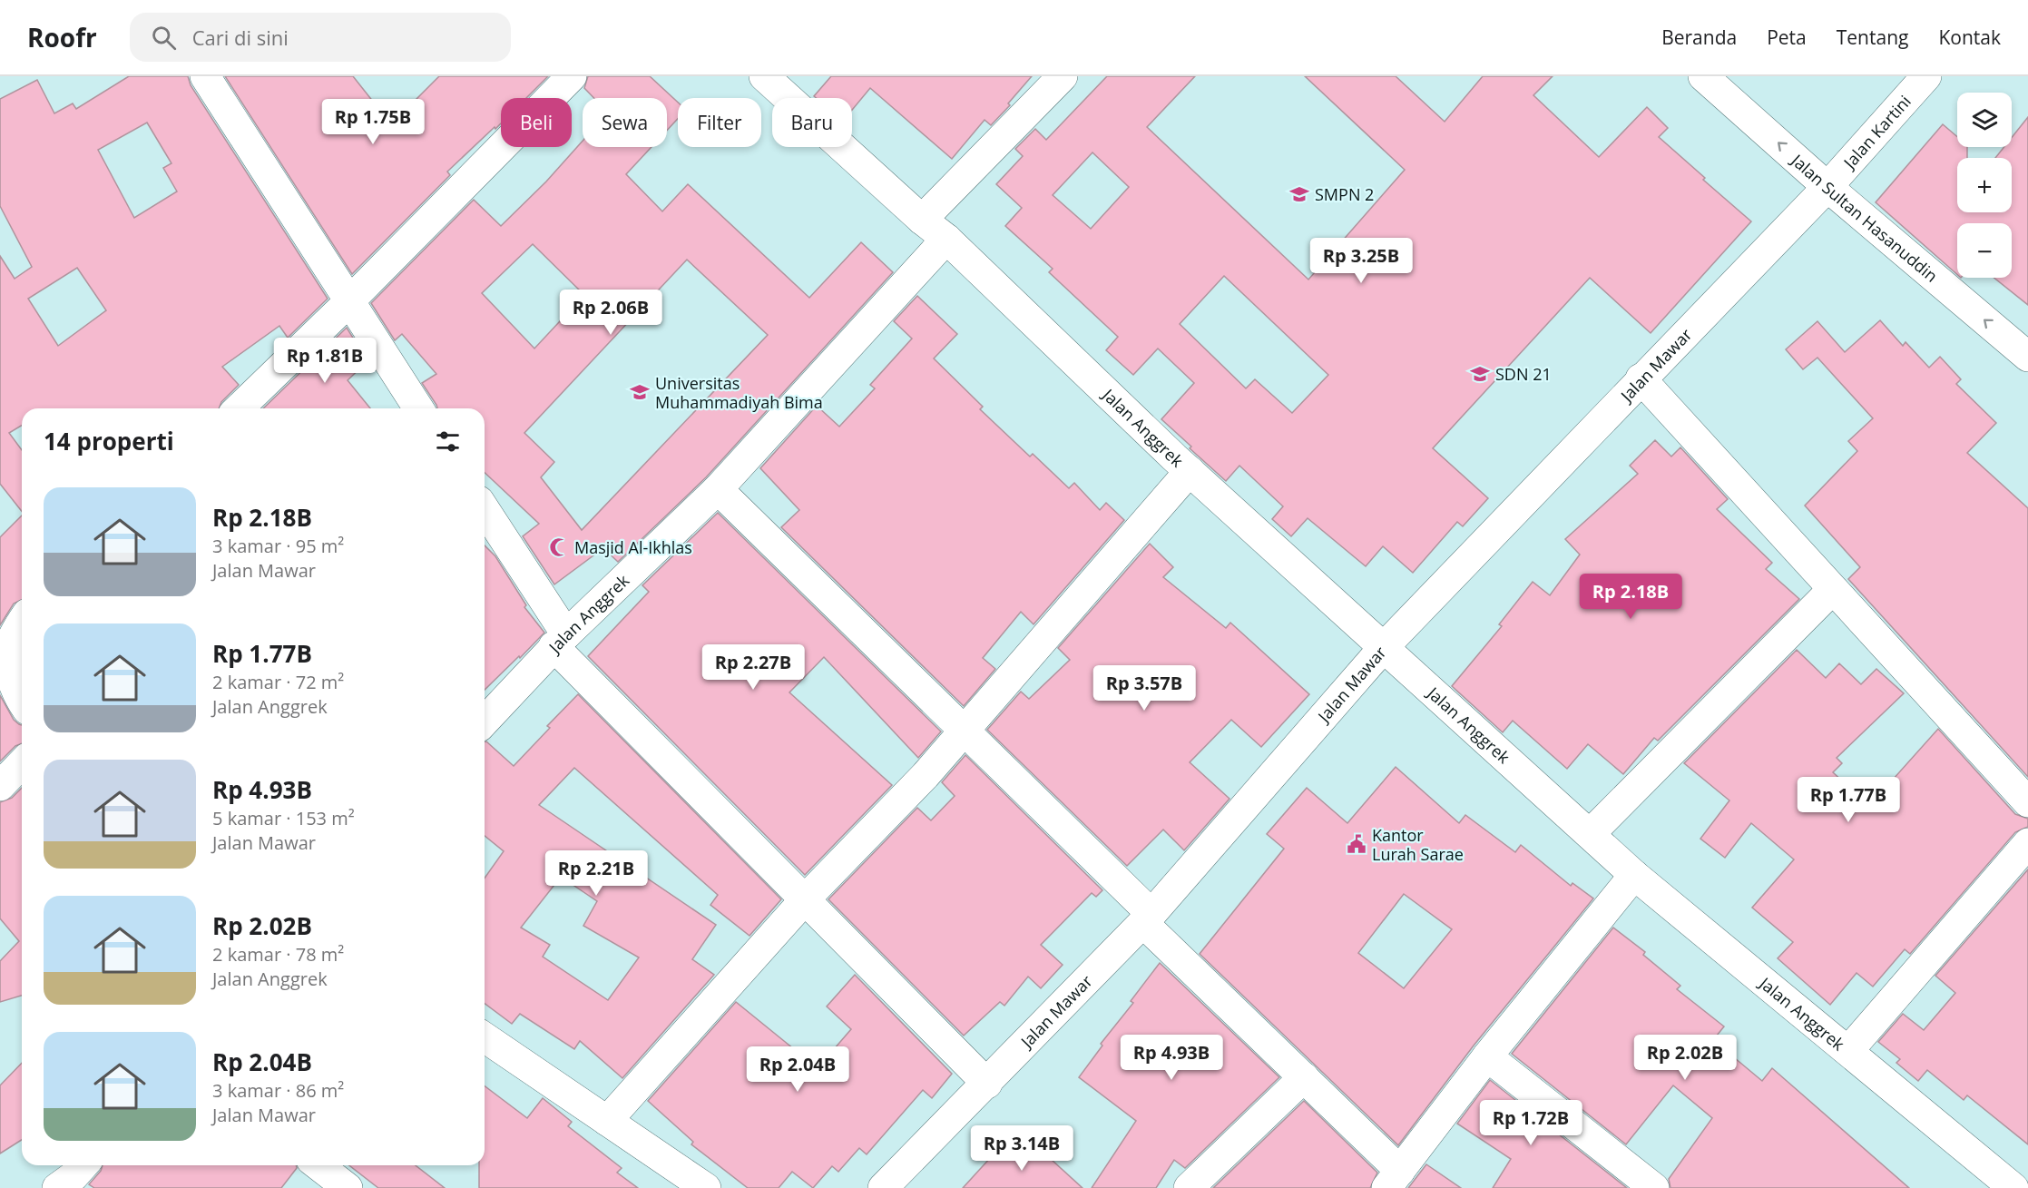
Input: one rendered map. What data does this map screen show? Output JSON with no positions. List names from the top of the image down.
{
  "streets": {
    "street": [
      "Jalan Kartini",
      "Jalan Sultan Hasanuddin",
      "Jalan Mawar",
      "Jalan Anggrek"
    ]
  },
  "crossings": [
    ["Jalan Kartini", "Jalan Sultan Hasanuddin"],
    ["Jalan Kartini", "Jalan Mawar"],
    ["Jalan Sultan Hasanuddin", "Jalan Mawar"],
    ["Jalan Mawar", "Jalan Anggrek"]
  ],
  "one_way": ["Jalan Sultan Hasanuddin"],
  "places": {
    "school or university": ["SMPN 2", "SDN 21", "Universitas Muhammadiyah Bima"],
    "mosque": ["Masjid Al-Ikhlas"],
    "public building": ["Kantor Lurah Sarae"]
  },
  "page": {
    "header": "Roofr",
    "search": "Cari di sini",
    "nav": [
      "Beranda",
      "Peta",
      "Tentang",
      "Kontak"
    ],
    "map_buttons": ["+", "−"],
    "chip": [
      "Beli",
      "Sewa",
      "Filter",
      "Baru"
    ],
    "price": [
      "Rp 1.75B",
      "Rp 3.25B",
      "Rp 2.06B",
      "Rp 1.81B",
      "Rp 2.18B",
      "Rp 2.27B",
      "Rp 3.57B",
      "Rp 1.77B",
      "Rp 2.21B",
      "Rp 4.93B",
      "Rp 2.02B",
      "Rp 2.04B",
      "Rp 1.72B",
      "Rp 3.14B"
    ],
    "heading": "14 properti",
    "list": [
      {
        "name": "Rp 2.18B",
        "note": "3 kamar · 95 m² · Jalan Mawar"
      },
      {
        "name": "Rp 1.77B",
        "note": "2 kamar · 72 m² · Jalan Anggrek"
      },
      {
        "name": "Rp 4.93B",
        "note": "5 kamar · 153 m² · Jalan Mawar"
      },
      {
        "name": "Rp 2.02B",
        "note": "2 kamar · 78 m² · Jalan Anggrek"
      },
      {
        "name": "Rp 2.04B",
        "note": "3 kamar · 86 m² · Jalan Mawar"
      }
    ]
  }
}
